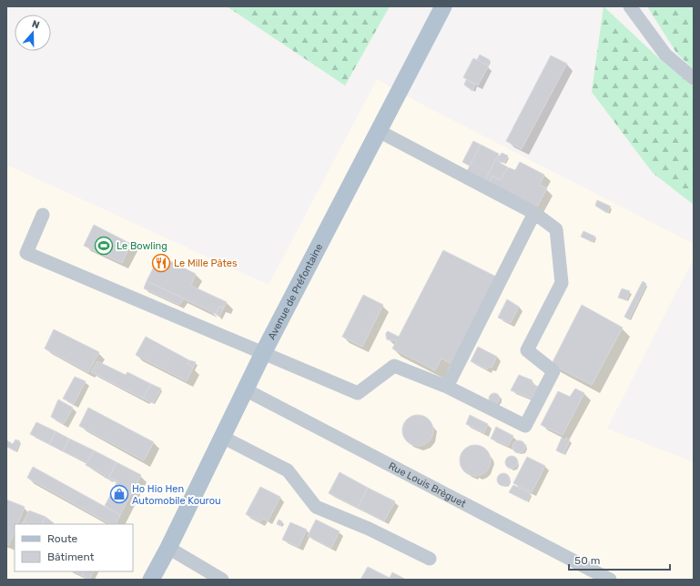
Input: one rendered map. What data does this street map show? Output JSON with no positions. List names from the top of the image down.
{
  "streets": {
    "main road": ["Avenue de Préfontaine"],
    "street": ["Rue Louis Brèguet"]
  },
  "crossings": [
    ["Avenue de Préfontaine", "Rue Louis Brèguet"]
  ],
  "places": {
    "sports": ["Le Bowling"],
    "restaurant": ["Le Mille Pâtes"],
    "shop": ["Ho Hio Hen Automobile Kourou"]
  },
  "legend": ["Route", "Bâtiment"],
  "scale_bar": "50 m",
  "north": "top"
}
